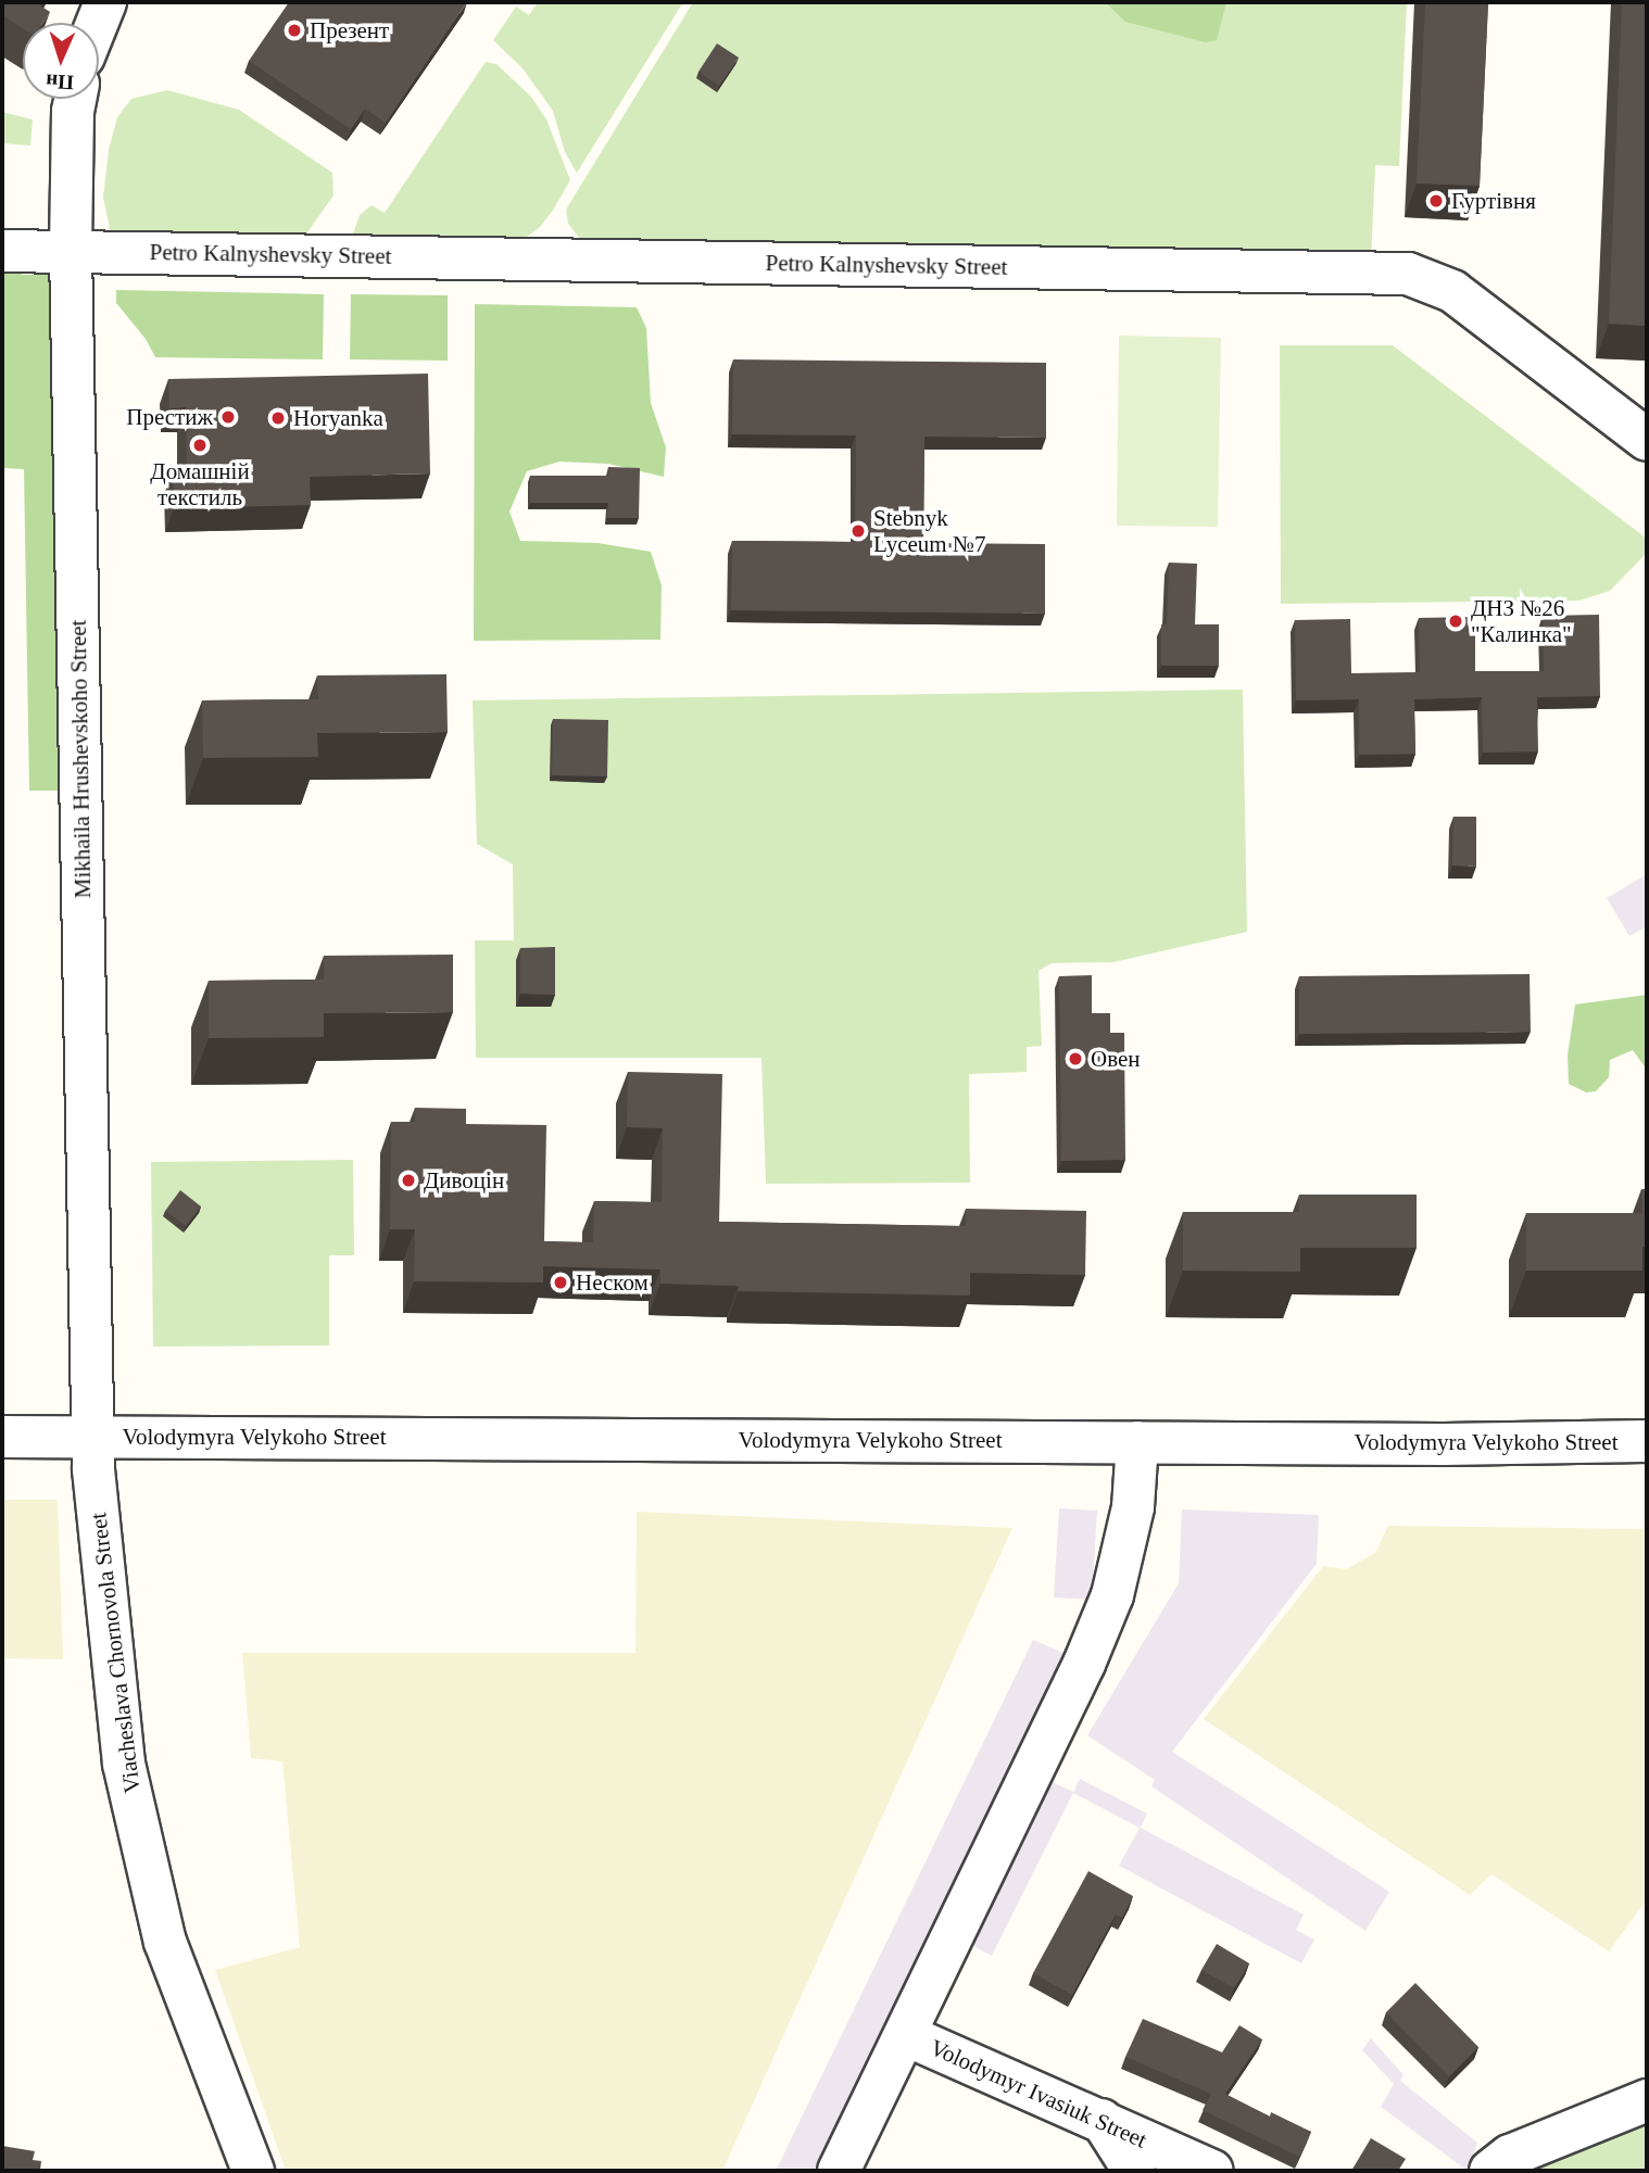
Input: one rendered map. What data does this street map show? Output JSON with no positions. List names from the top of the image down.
{
  "streets": {
    "street": [
      "Petro Kalnyshevsky Street",
      "Mikhaila Hrushevskoho Street",
      "Volodymyra Velykoho Street",
      "Viacheslava Chornovola Street",
      "Volodymyr Ivasiuk Street"
    ]
  },
  "crossings": [
    ["Petro Kalnyshevsky Street", "Mikhaila Hrushevskoho Street"],
    ["Mikhaila Hrushevskoho Street", "Volodymyra Velykoho Street"],
    ["Mikhaila Hrushevskoho Street", "Viacheslava Chornovola Street"],
    ["Volodymyra Velykoho Street", "Viacheslava Chornovola Street"]
  ],
  "places": [
    "Презент",
    "Гуртівня",
    "Престиж",
    "Horyanka",
    "Домашній текстиль",
    "Stebnyk Lyceum №7",
    "ДНЗ №26 \"Калинка\"",
    "Овен",
    "Дивоцін",
    "Неском"
  ],
  "north": "bottom"
}
